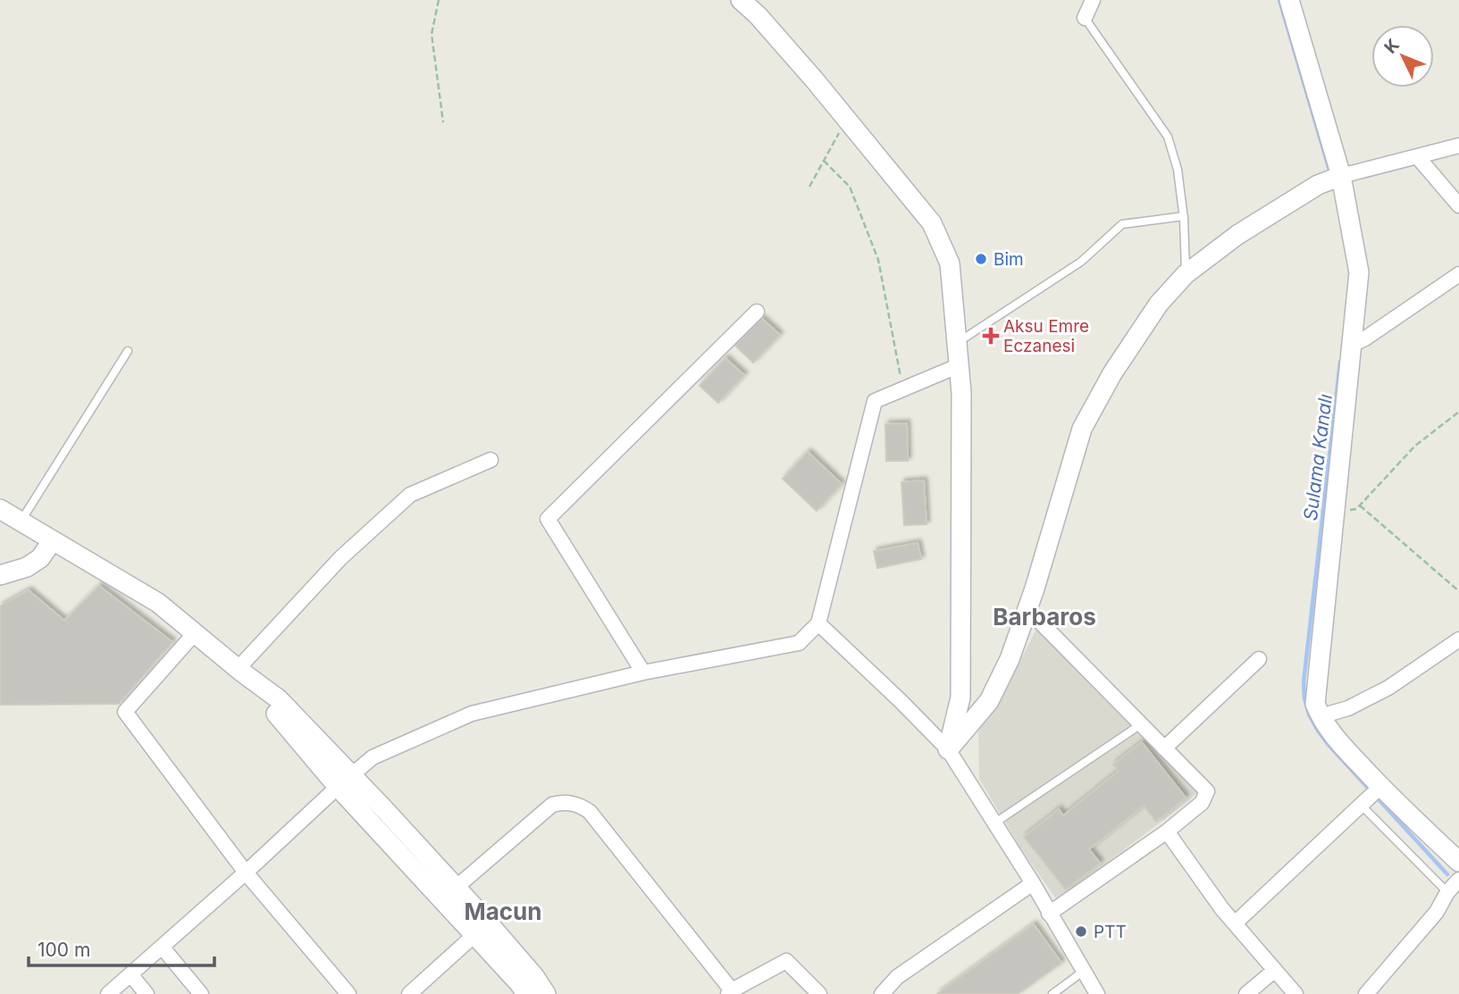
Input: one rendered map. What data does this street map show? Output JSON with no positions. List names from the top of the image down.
{
  "districts": ["Barbaros", "Macun"],
  "water": ["Sulama Kanalı"],
  "places": {
    "other": ["Bim", "PTT"],
    "health": ["Aksu Emre Eczanesi"]
  },
  "scale_bar": "100 m",
  "north": "top left"
}
